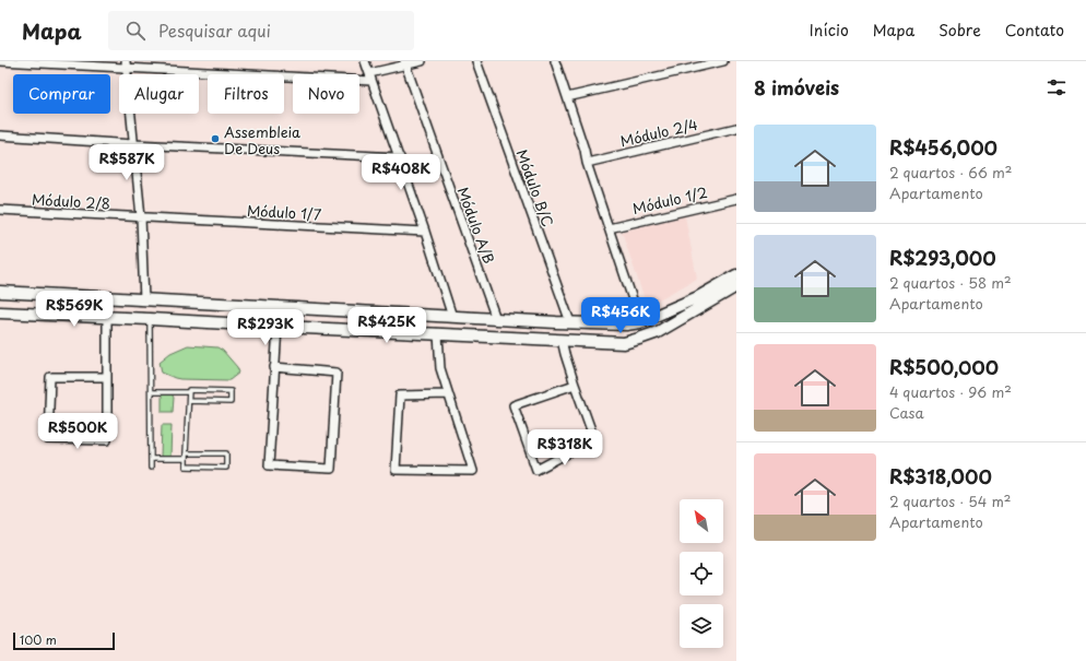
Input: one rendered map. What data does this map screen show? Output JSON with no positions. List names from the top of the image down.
{
  "streets": {
    "street": [
      "Módulo 2/4",
      "Módulo B/C",
      "Módulo 1/2",
      "Módulo 2/8",
      "Módulo 1/7",
      "Módulo A/B"
    ]
  },
  "crossings": [
    ["Módulo 2/8", "Módulo 1/7"]
  ],
  "places": ["Assembleia De Deus"],
  "scale_bar": "100 m",
  "north": "top left",
  "page": {
    "header": "Mapa",
    "search": "Pesquisar aqui",
    "nav": [
      "Início",
      "Mapa",
      "Sobre",
      "Contato"
    ],
    "heading": "8 imóveis",
    "chip": [
      "Comprar",
      "Alugar",
      "Filtros",
      "Novo"
    ],
    "list": [
      {
        "name": "R$456,000",
        "note": "2 quartos · 66 m² · Apartamento"
      },
      {
        "name": "R$293,000",
        "note": "2 quartos · 58 m² · Apartamento"
      },
      {
        "name": "R$500,000",
        "note": "4 quartos · 96 m² · Casa"
      },
      {
        "name": "R$318,000",
        "note": "2 quartos · 54 m² · Apartamento"
      }
    ],
    "price": [
      "R$587K",
      "R$408K",
      "R$569K",
      "R$456K",
      "R$425K",
      "R$293K",
      "R$500K",
      "R$318K"
    ],
    "scale": "100 m"
  }
}
